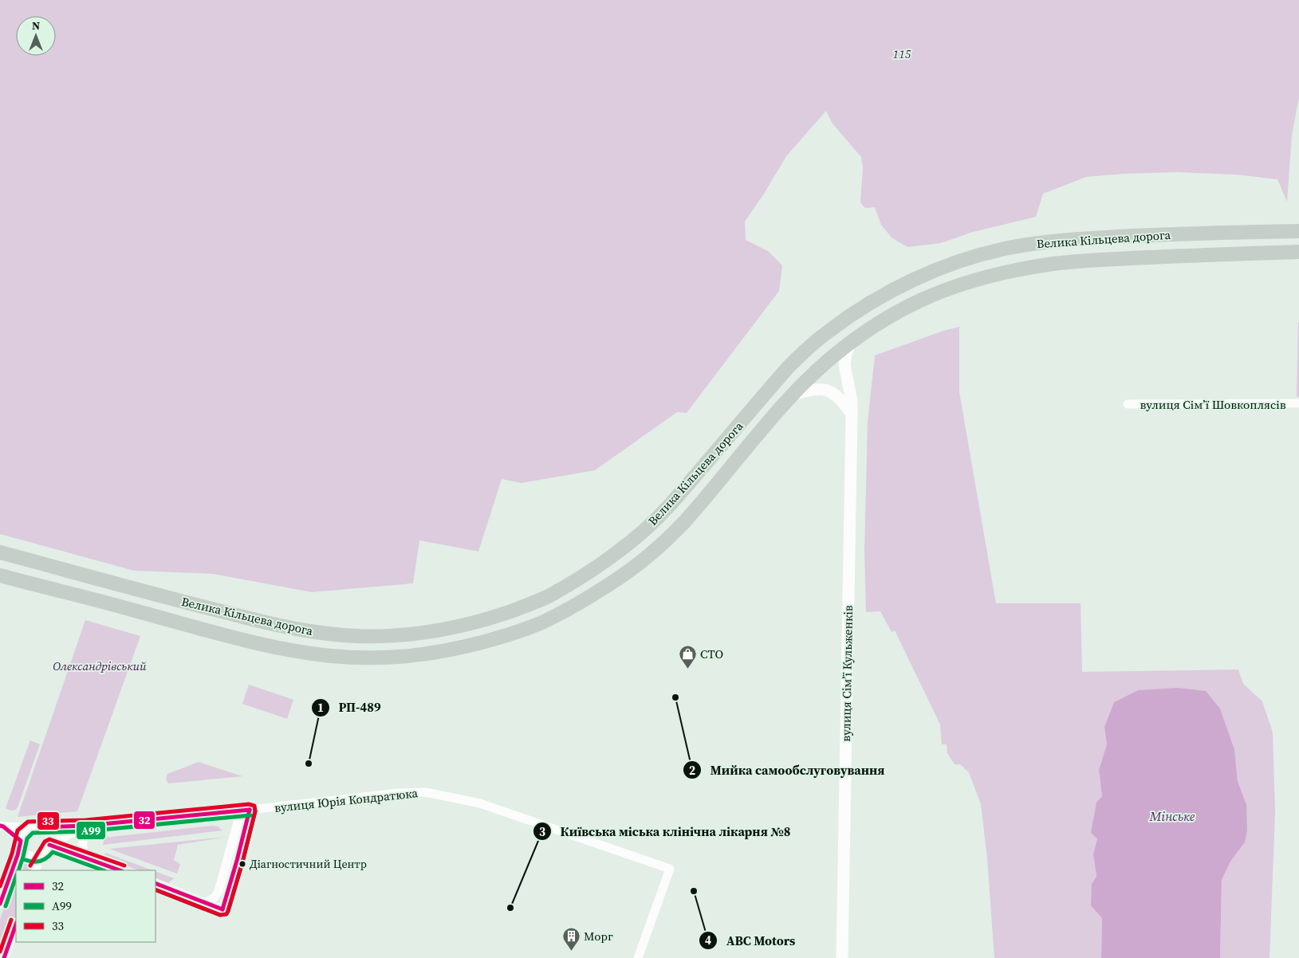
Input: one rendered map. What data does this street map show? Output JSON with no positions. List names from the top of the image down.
{
  "streets": {
    "main road": ["Велика Кільцева дорога", "вулиця Сімʼї Кульженків"],
    "street": ["вулиця Сімʼї Шовкоплясів", "вулиця Юрія Кондратюка"]
  },
  "crossings": [
    ["Велика Кільцева дорога", "вулиця Сімʼї Кульженків"]
  ],
  "water": ["Мінське"],
  "parks": ["115", "Олександрівський"],
  "places": {
    "shop": ["СТО"],
    "other": [
      "Мийка самообслуговування",
      "РП-489",
      "Діагностичний Центр",
      "ABC Motors",
      "Київська міська клінічна лікарня №8"
    ],
    "building": ["Морг"]
  },
  "lines": ["transit line 33", "transit line 32", "transit line А99"],
  "legend": ["32", "А99", "33"],
  "north": "top"
}
